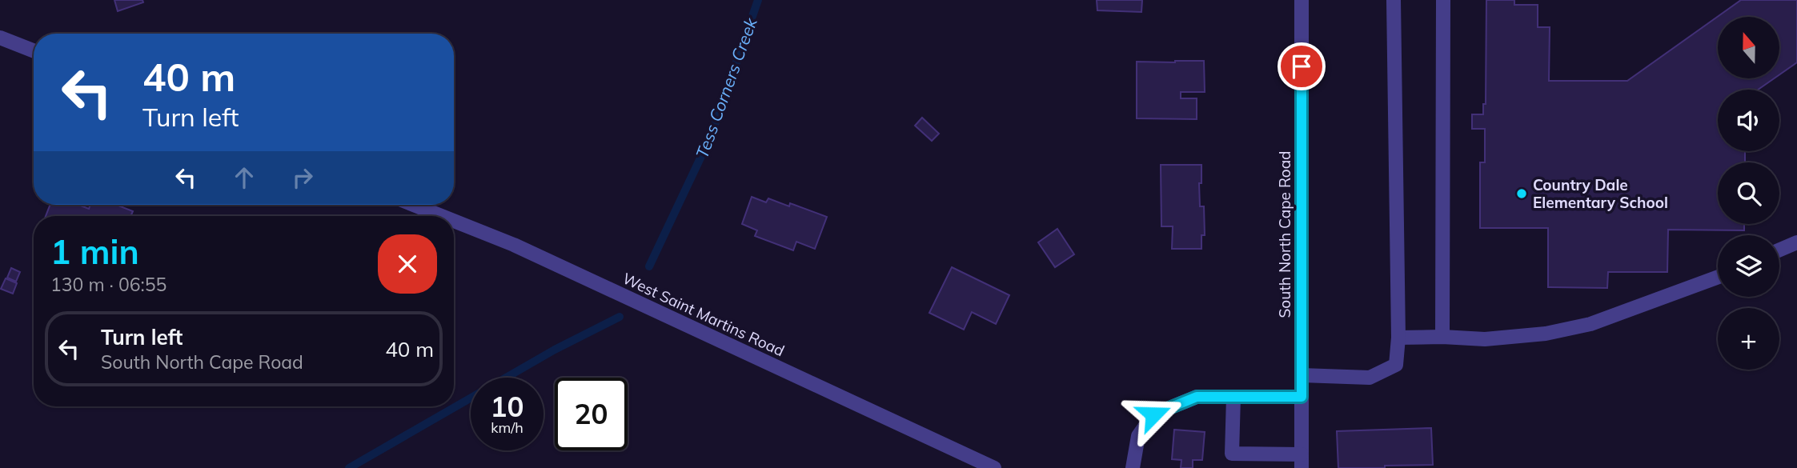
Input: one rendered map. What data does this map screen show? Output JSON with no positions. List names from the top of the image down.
{
  "streets": {
    "street": ["South North Cape Road", "West Saint Martins Road"]
  },
  "water": ["Tess Corners Creek"],
  "places": ["Country Dale Elementary School"],
  "north": "top",
  "page": {
    "map_buttons": "+",
    "turn": ["40 m", "Turn left"],
    "heading": ["1 min", "130 m · 06:55"],
    "list": [
      {
        "name": "Turn left",
        "note": "South North Cape Road",
        "value": "40 m"
      }
    ],
    "speed": "10 km/h",
    "limit": "20"
  }
}
